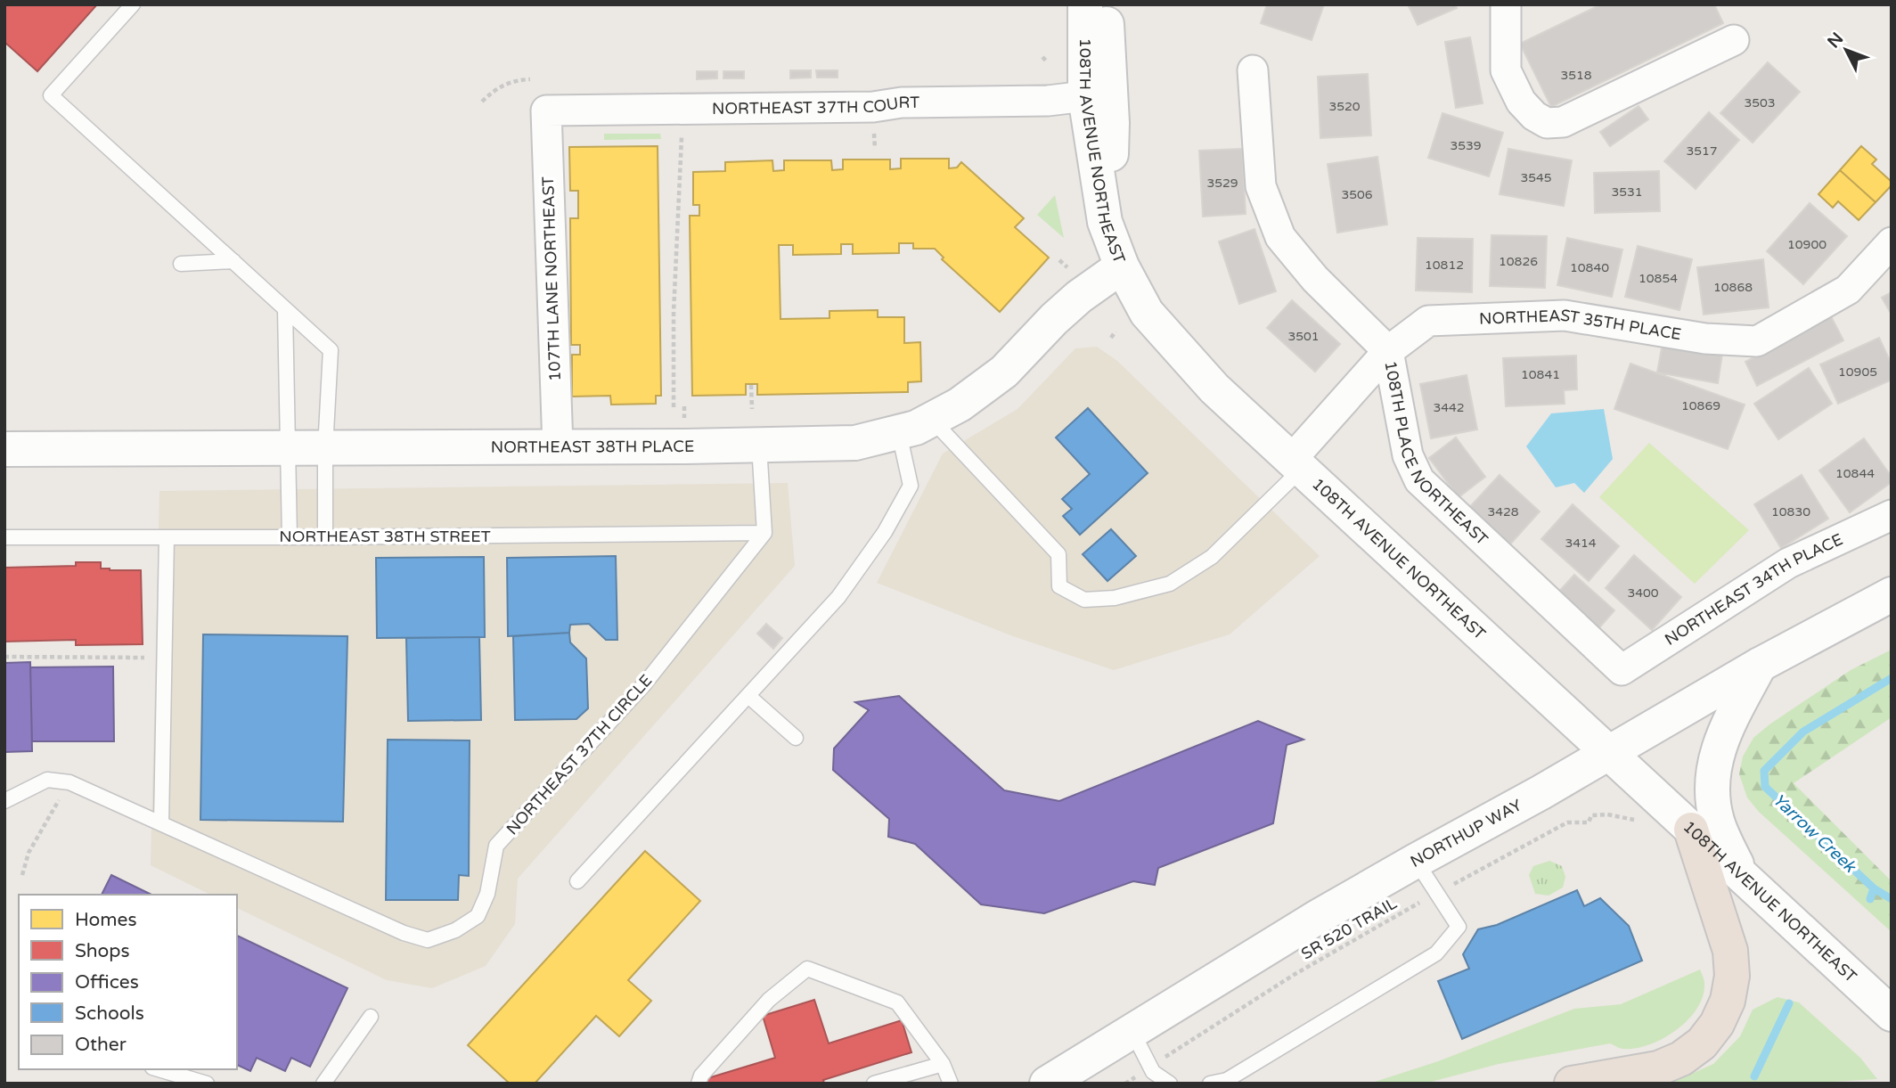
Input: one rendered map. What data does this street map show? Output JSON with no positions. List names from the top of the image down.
{
  "streets": {
    "main road": ["108TH AVENUE NORTHEAST", "NORTHEAST 38TH PLACE", "NORTHUP WAY"],
    "street": [
      "NORTHEAST 37TH COURT",
      "107TH LANE NORTHEAST",
      "NORTHEAST 35TH PLACE",
      "108TH PLACE NORTHEAST",
      "NORTHEAST 34TH PLACE"
    ],
    "lane": ["NORTHEAST 38TH STREET", "NORTHEAST 37TH CIRCLE"],
    "path": ["SR 520 TRAIL"]
  },
  "crossings": [
    ["NORTHEAST 37TH COURT", "108TH AVENUE NORTHEAST"],
    ["NORTHEAST 37TH COURT", "107TH LANE NORTHEAST"],
    ["108TH AVENUE NORTHEAST", "NORTHEAST 35TH PLACE"],
    ["108TH AVENUE NORTHEAST", "NORTHEAST 38TH PLACE"],
    ["108TH AVENUE NORTHEAST", "NORTHUP WAY"],
    ["107TH LANE NORTHEAST", "NORTHEAST 38TH PLACE"],
    ["NORTHEAST 35TH PLACE", "108TH PLACE NORTHEAST"],
    ["108TH PLACE NORTHEAST", "NORTHEAST 34TH PLACE"],
    ["NORTHEAST 38TH STREET", "NORTHEAST 37TH CIRCLE"]
  ],
  "water": ["Yarrow Creek"],
  "house_numbers": [
    "3518",
    "3503",
    "3520",
    "3539",
    "3517",
    "3545",
    "3529",
    "3531",
    "3506",
    "10900",
    "10826",
    "10812",
    "10840",
    "10854",
    "10868",
    "3501",
    "10905",
    "10841",
    "10869",
    "3442",
    "10844",
    "3428",
    "10830",
    "3414",
    "3400"
  ],
  "legend": [
    "Homes",
    "Shops",
    "Offices",
    "Schools",
    "Other"
  ],
  "north": "top left"
}
